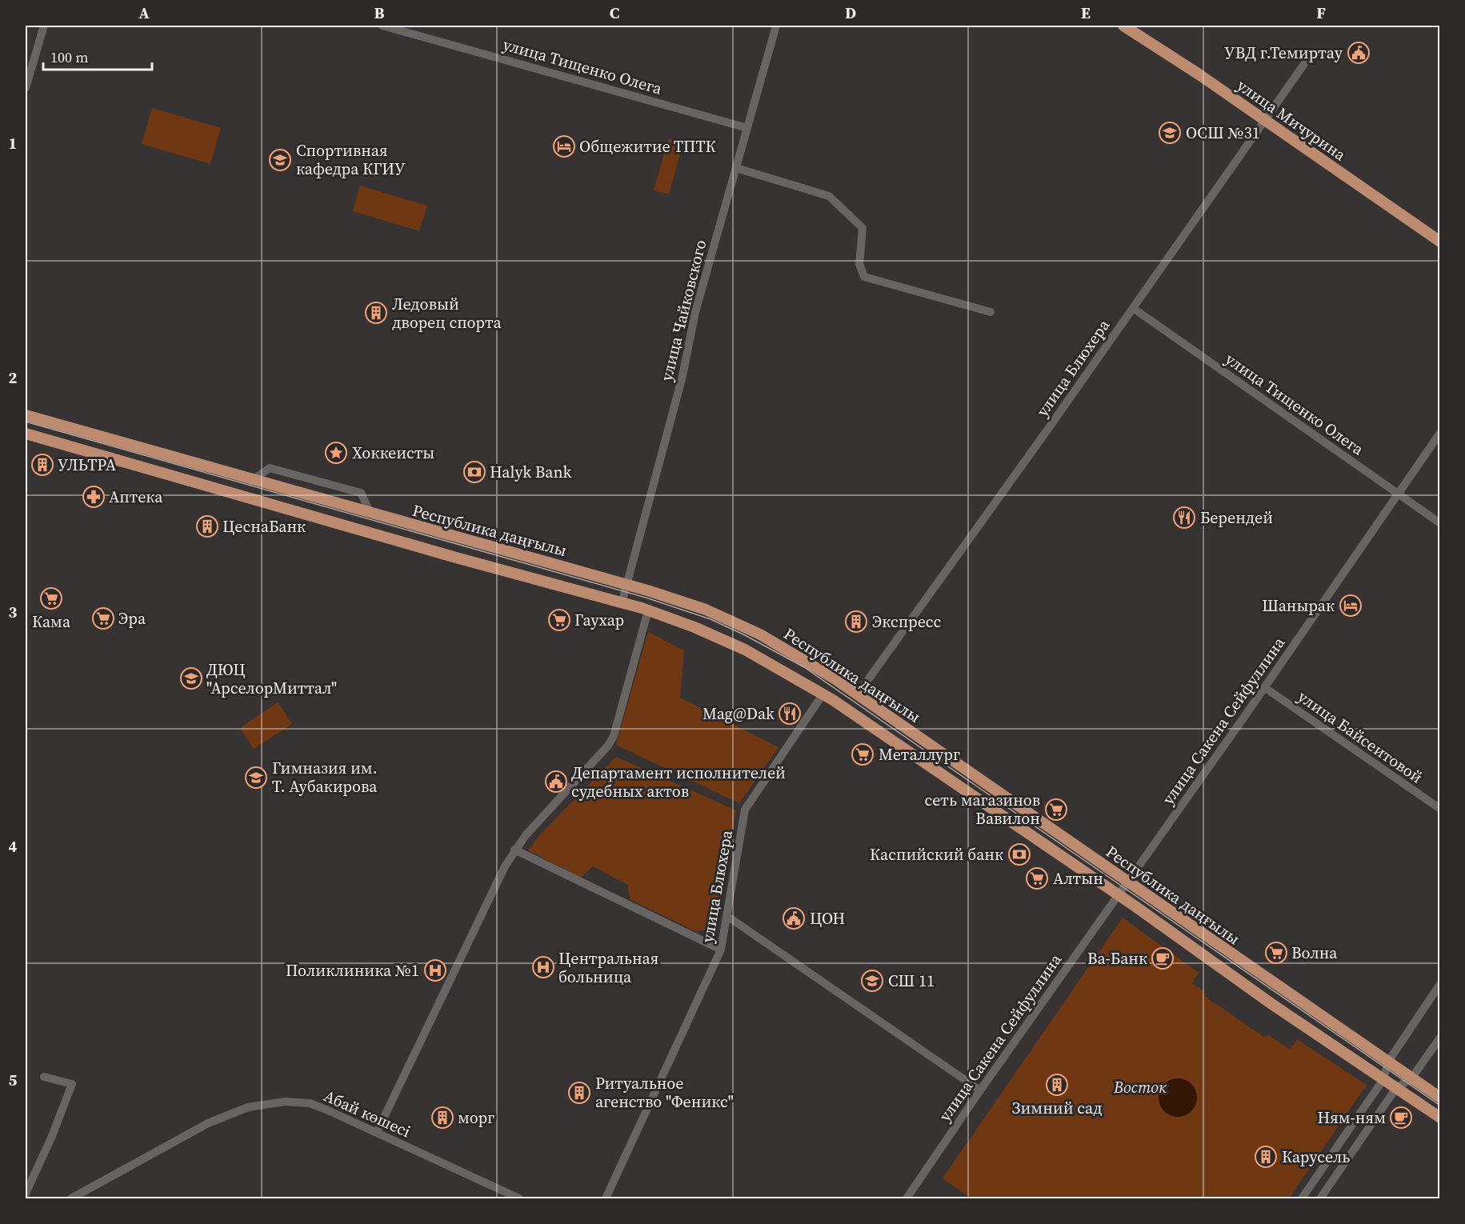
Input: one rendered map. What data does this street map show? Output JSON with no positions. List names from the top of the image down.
{
  "streets": {
    "main road": ["улица Мичурина", "Республика даңғылы"],
    "street": [
      "улица Тищенко Олега",
      "улица Чайковского",
      "улица Блюхера",
      "улица Сакена Сейфуллина",
      "улица Байсеитовой",
      "Абай көшесі"
    ]
  },
  "crossings": [
    ["улица Тищенко Олега", "улица Чайковского"],
    ["улица Тищенко Олега", "улица Блюхера"],
    ["улица Тищенко Олега", "улица Сакена Сейфуллина"],
    ["улица Мичурина", "улица Блюхера"],
    ["улица Чайковского", "Республика даңғылы"],
    ["улица Блюхера", "Республика даңғылы"],
    ["Республика даңғылы", "улица Сакена Сейфуллина"],
    ["улица Сакена Сейфуллина", "улица Байсеитовой"]
  ],
  "parks": ["Восток"],
  "places": {
    "public building": ["УВД г.Темиртау", "Департамент исполнителей судебных актов", "ЦОН"],
    "school or university": [
      "ОСШ №31",
      "Спортивная кафедра КГИУ",
      "ДЮЦ \"АрселорМиттал\"",
      "Гимназия им. Т. Аубакирова",
      "СШ 11"
    ],
    "hotel": ["Общежитие ТПТК", "Шанырак"],
    "building": [
      "Ледовый дворец спорта",
      "УЛЬТРА",
      "ЦеснаБанк",
      "Экспресс",
      "Зимний сад",
      "Ритуальное агенство \"Феникс\"",
      "морг",
      "Карусель"
    ],
    "place": ["Хоккеисты"],
    "bank": ["Halyk Bank", "Каспийский банк"],
    "pharmacy": ["Аптека"],
    "restaurant": ["Берендей", "Mag@Dak"],
    "supermarket": [
      "Кама",
      "Эра",
      "Гаухар",
      "Металлург",
      "сеть магазинов Вавилон",
      "Алтын",
      "Волна"
    ],
    "cafe": ["Ва-Банк", "Ням-ням"],
    "hospital": ["Центральная больница", "Поликлиника №1"]
  },
  "scale_bar": "100 m",
  "grid": {
    "columns": [
      "A",
      "B",
      "C",
      "D",
      "E",
      "F"
    ],
    "rows": [
      "1",
      "2",
      "3",
      "4",
      "5"
    ]
  }
}
